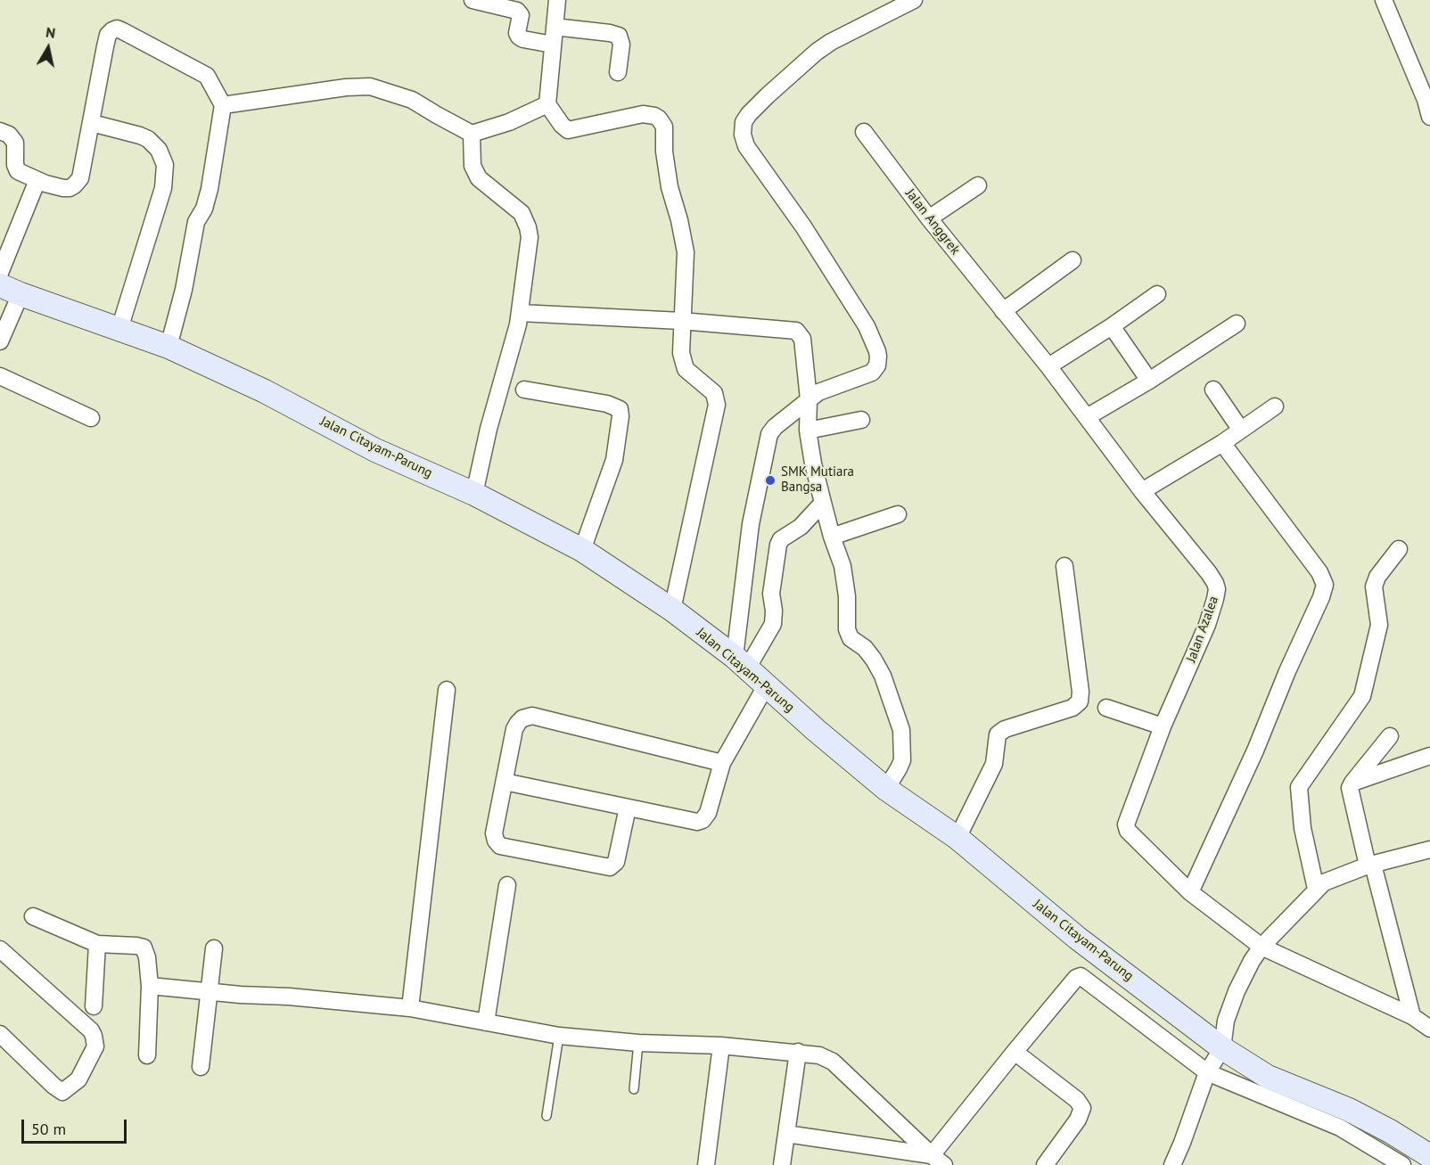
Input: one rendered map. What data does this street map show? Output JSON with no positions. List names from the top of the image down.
{
  "streets": {
    "main road": ["Jalan Citayam-Parung"],
    "street": ["Jalan Anggrek", "Jalan Azalea"]
  },
  "crossings": [
    ["Jalan Anggrek", "Jalan Azalea"]
  ],
  "places": ["SMK Mutiara Bangsa"],
  "scale_bar": "50 m",
  "north": "top"
}
